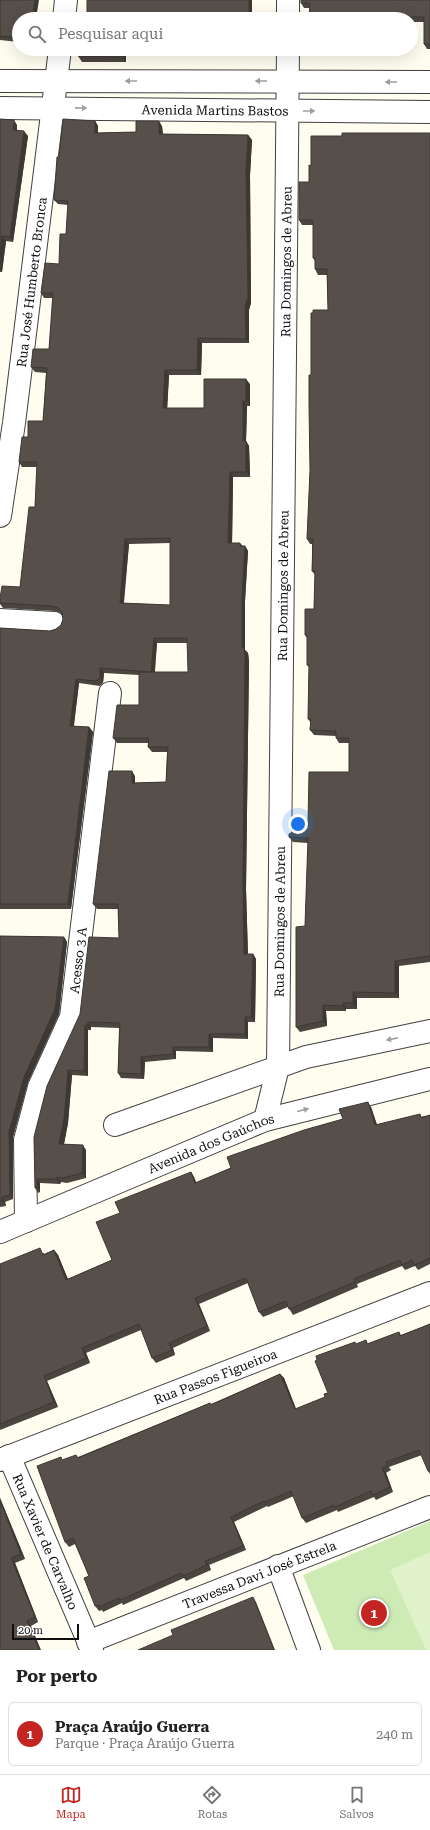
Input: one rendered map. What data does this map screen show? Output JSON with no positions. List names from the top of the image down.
{
  "streets": {
    "street": [
      "Avenida Martins Bastos",
      "Rua Domingos de Abreu",
      "Rua José Humberto Bronca",
      "Acesso 3 A",
      "Avenida dos Gaúchos",
      "Rua Passos Figueiroa",
      "Rua Xavier de Carvalho",
      "Travessa Davi José Estrela"
    ]
  },
  "crossings": [
    ["Avenida Martins Bastos", "Rua Domingos de Abreu"],
    ["Avenida Martins Bastos", "Rua José Humberto Bronca"],
    ["Rua Domingos de Abreu", "Avenida dos Gaúchos"],
    ["Acesso 3 A", "Avenida dos Gaúchos"],
    ["Rua Passos Figueiroa", "Rua Xavier de Carvalho"],
    ["Rua Xavier de Carvalho", "Travessa Davi José Estrela"]
  ],
  "scale_bar": "20 m",
  "page": {
    "search": "Pesquisar aqui",
    "pins": "1",
    "scale": "20 m",
    "heading": "Por perto",
    "list": [
      {
        "mark": "1",
        "name": "Praça Araújo Guerra",
        "note": "Parque · Praça Araújo Guerra",
        "value": "240 m"
      }
    ],
    "nav": ["Mapa", "Rotas", "Salvos"]
  }
}
